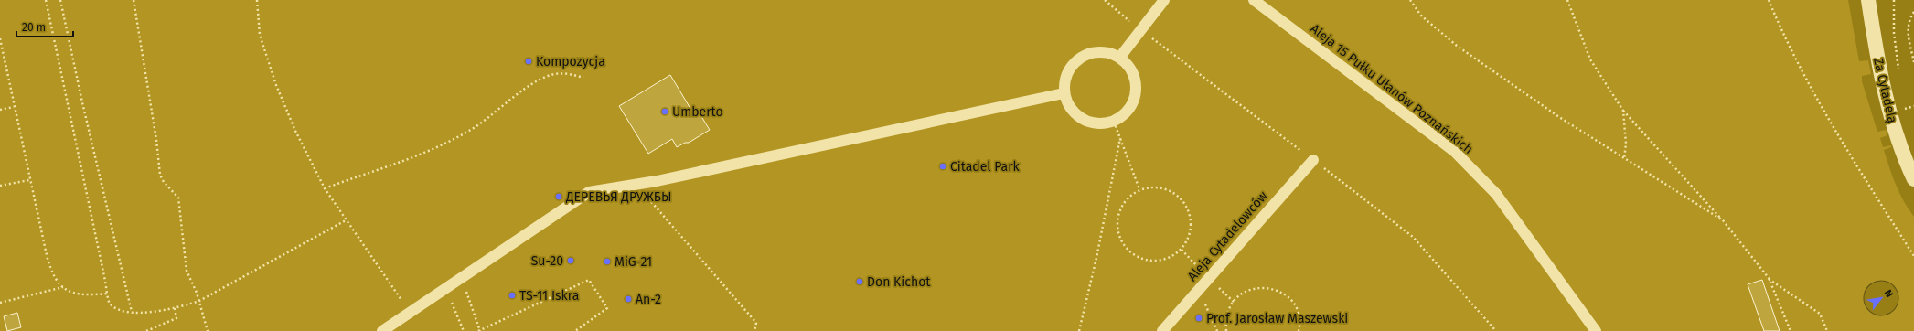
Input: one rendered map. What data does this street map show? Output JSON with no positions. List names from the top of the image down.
{
  "streets": {
    "street": ["Aleja 15 Pułku Ułanów Poznańskich", "Za Cytadelą", "Aleja Cytadelowców"]
  },
  "places": [
    "Kompozycja",
    "Umberto",
    "Citadel Park",
    "ДЕРЕВЬЯ ДРУЖБЫ",
    "Su-20",
    "MiG-21",
    "Don Kichot",
    "TS-11 Iskra",
    "An-2",
    "Prof. Jarosław Maszewski"
  ],
  "scale_bar": "20 m",
  "north": "top right"
}
